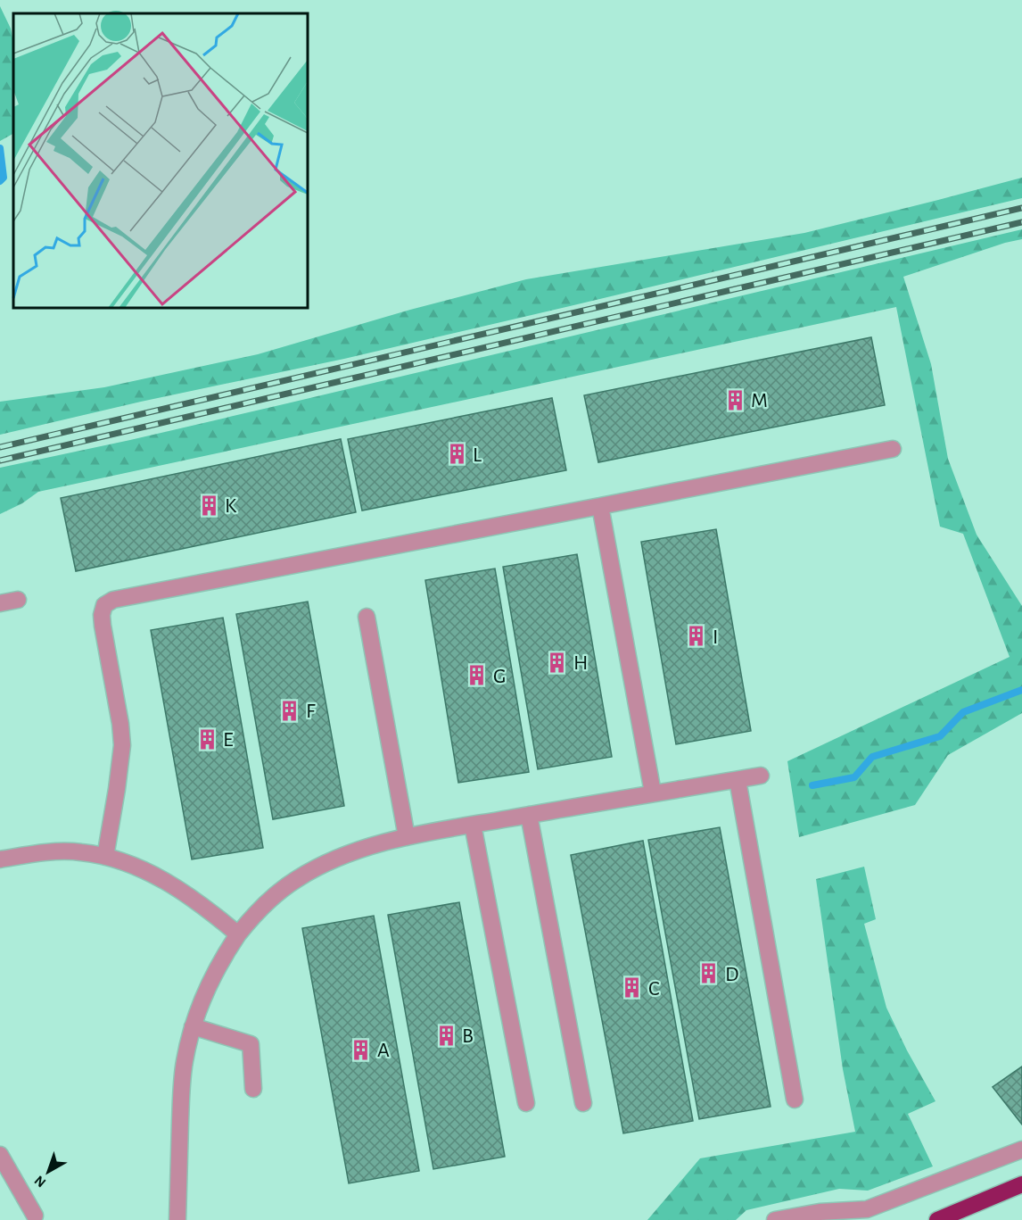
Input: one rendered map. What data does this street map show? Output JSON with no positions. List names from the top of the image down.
{
  "places": {
    "building": [
      "M",
      "L",
      "K",
      "I",
      "H",
      "G",
      "F",
      "E",
      "D",
      "C",
      "B",
      "A"
    ]
  },
  "north": "bottom left"
}
